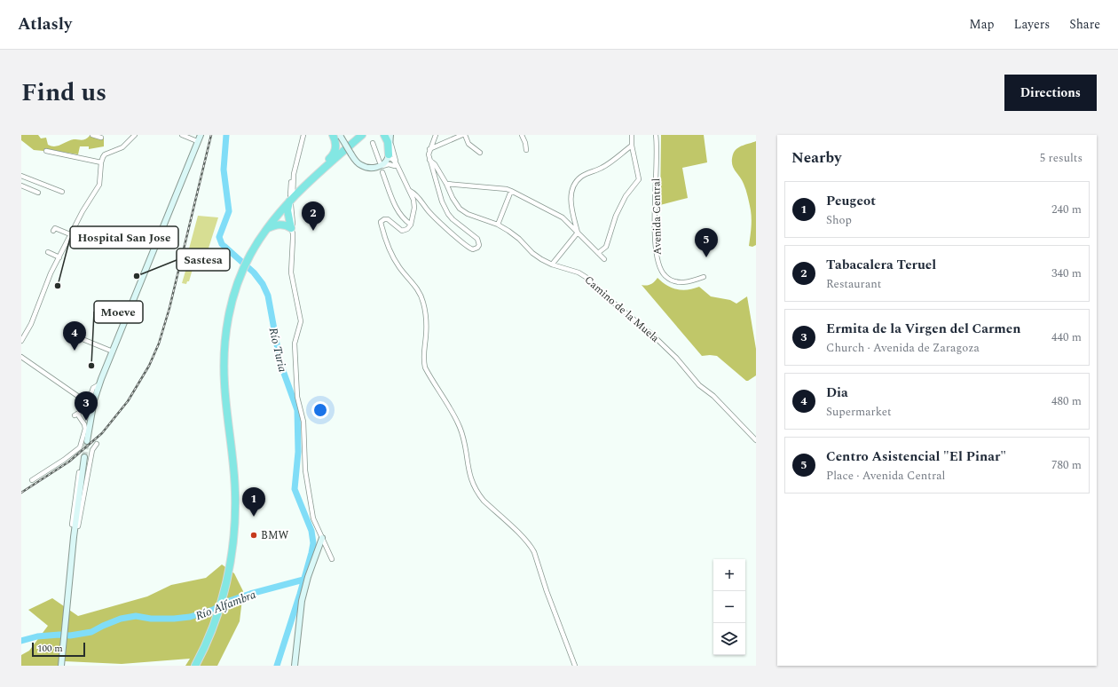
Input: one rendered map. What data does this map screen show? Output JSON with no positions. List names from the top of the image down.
{
  "streets": {
    "street": ["Avenida Central", "Camino de la Muela"]
  },
  "water": ["Río Turia", "Río Alfambra"],
  "places": [
    "Sastesa",
    "Hospital San Jose",
    "Moeve",
    "BMW"
  ],
  "scale_bar": "100 m",
  "page": {
    "header": "Atlasly",
    "nav": ["Map", "Layers", "Share"],
    "title": "Find us",
    "buttons": "Directions",
    "heading": ["Nearby", "5 results"],
    "list": [
      {
        "mark": "1",
        "name": "Peugeot",
        "note": "Shop",
        "value": "240 m"
      },
      {
        "mark": "2",
        "name": "Tabacalera Teruel",
        "note": "Restaurant",
        "value": "340 m"
      },
      {
        "mark": "3",
        "name": "Ermita de la Virgen del Carmen",
        "note": "Church · Avenida de Zaragoza",
        "value": "440 m"
      },
      {
        "mark": "4",
        "name": "Dia",
        "note": "Supermarket",
        "value": "480 m"
      },
      {
        "mark": "5",
        "name": "Centro Asistencial \"El Pinar\"",
        "note": "Place · Avenida Central",
        "value": "780 m"
      }
    ],
    "pins": [
      "2",
      "5",
      "4",
      "3",
      "1"
    ],
    "map_buttons": ["+", "−"],
    "scale": "100 m"
  }
}
